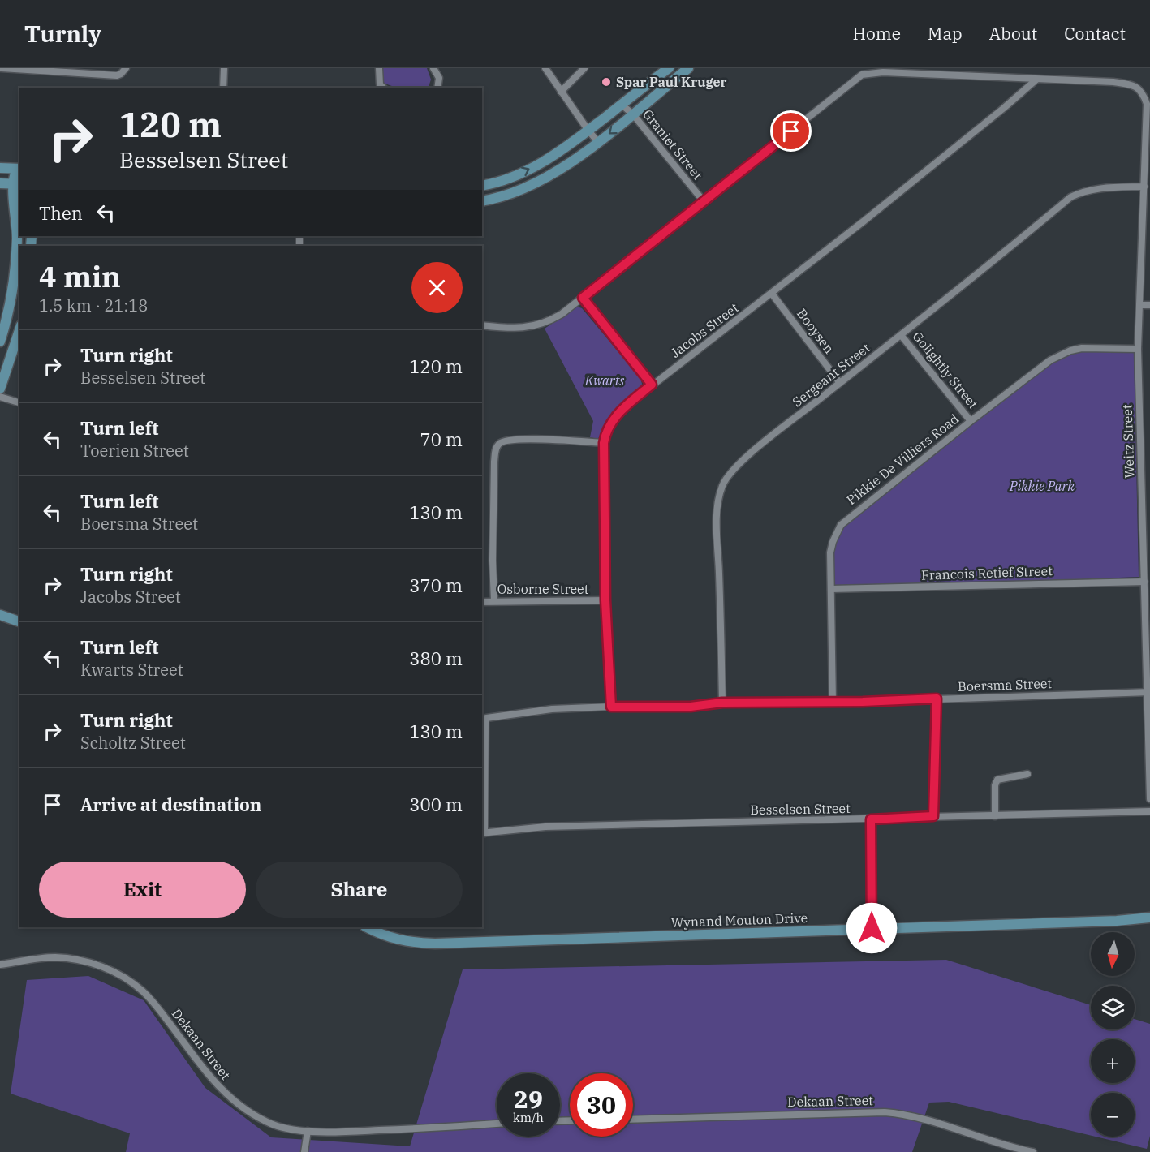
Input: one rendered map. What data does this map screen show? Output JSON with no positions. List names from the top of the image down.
{
  "streets": {
    "street": [
      "Graniet Street",
      "Jacobs Street",
      "Booysen",
      "Golightly Street",
      "Sergeant Street",
      "Weitz Street",
      "Pikkie De Villiers Road",
      "Francois Retief Street",
      "Osborne Street",
      "Boersma Street",
      "Besselsen Street",
      "Wynand Mouton Drive",
      "Dekaan Street"
    ]
  },
  "crossings": [
    ["Jacobs Street", "Booysen"],
    ["Jacobs Street", "Weitz Street"],
    ["Jacobs Street", "Osborne Street"],
    ["Jacobs Street", "Boersma Street"],
    ["Booysen", "Sergeant Street"],
    ["Golightly Street", "Sergeant Street"],
    ["Golightly Street", "Pikkie De Villiers Road"],
    ["Sergeant Street", "Weitz Street"],
    ["Sergeant Street", "Boersma Street"],
    ["Weitz Street", "Pikkie De Villiers Road"],
    ["Weitz Street", "Francois Retief Street"],
    ["Weitz Street", "Boersma Street"],
    ["Pikkie De Villiers Road", "Francois Retief Street"],
    ["Pikkie De Villiers Road", "Boersma Street"]
  ],
  "parks": ["Kwarts", "Pikkie Park"],
  "places": ["Spar Paul Kruger"],
  "north": "bottom",
  "page": {
    "header": "Turnly",
    "nav": [
      "Home",
      "Map",
      "About",
      "Contact"
    ],
    "turn": ["120 m", "Besselsen Street"],
    "then": "Then",
    "heading": ["4 min", "1.5 km · 21:18"],
    "list": [
      {
        "name": "Turn right",
        "note": "Besselsen Street",
        "value": "120 m"
      },
      {
        "name": "Turn left",
        "note": "Toerien Street",
        "value": "70 m"
      },
      {
        "name": "Turn left",
        "note": "Boersma Street",
        "value": "130 m"
      },
      {
        "name": "Turn right",
        "note": "Jacobs Street",
        "value": "370 m"
      },
      {
        "name": "Turn left",
        "note": "Kwarts Street",
        "value": "380 m"
      },
      {
        "name": "Turn right",
        "note": "Scholtz Street",
        "value": "130 m"
      },
      {
        "name": "Arrive at destination",
        "value": "300 m"
      }
    ],
    "buttons": ["Exit", "Share"],
    "map_buttons": ["+", "−"],
    "speed": "29 km/h",
    "limit": "30"
  }
}
